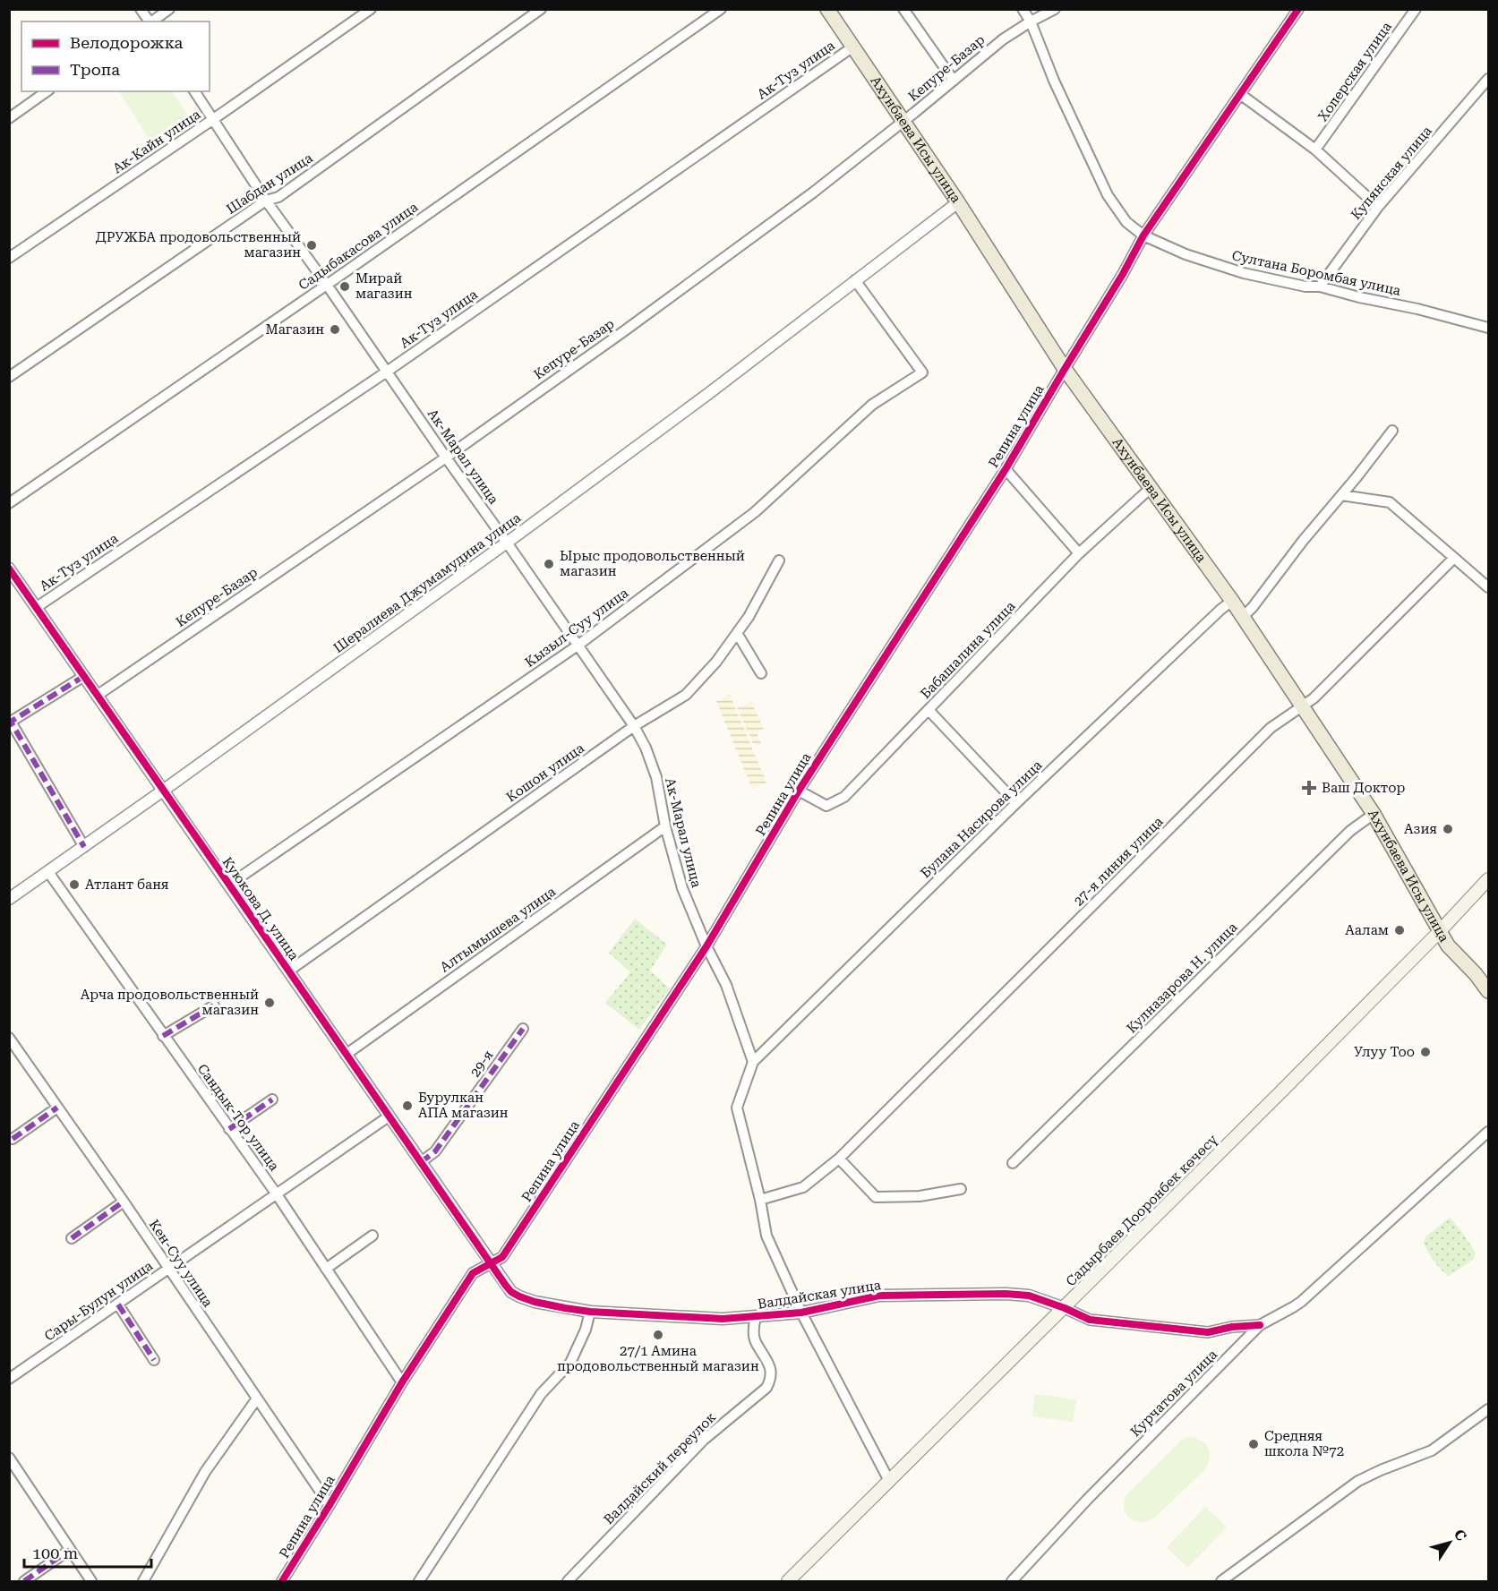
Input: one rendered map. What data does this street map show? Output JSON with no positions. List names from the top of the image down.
{
  "streets": {
    "main road": ["Ахунбаева Исы улица", "Садырбаев Дооронбек көчөсү"],
    "street": [
      "Кепуре-Базар",
      "Ак-Туз улица",
      "Хоперская улица",
      "Ак-Кайн улица",
      "Купянская улица",
      "Шабдан улица",
      "Садыбакасова улица",
      "Султана Боромбая улица",
      "Репина улица",
      "Ак-Марал улица",
      "Шералиева Джумамудина улица",
      "Кызыл-Суу улица",
      "Бабашалина улица",
      "Кошон улица",
      "Булана Насирова улица",
      "27-я линия улица",
      "Куюкова Д. улица",
      "Алтымышева улица",
      "Кулназарова Н. улица",
      "29-я",
      "Сандык-Тор улица",
      "Кен-Суу улица",
      "Валдайская улица",
      "Сары-Булун улица",
      "Курчатова улица",
      "Валдайский переулок"
    ]
  },
  "crossings": [
    ["Кепуре-Базар", "Ахунбаева Исы улица"],
    ["Кепуре-Базар", "Султана Боромбая улица"],
    ["Кепуре-Базар", "Ак-Марал улица"],
    ["Кепуре-Базар", "Куюкова Д. улица"],
    ["Ак-Туз улица", "Ахунбаева Исы улица"],
    ["Ак-Туз улица", "Ак-Марал улица"],
    ["Ак-Туз улица", "Куюкова Д. улица"],
    ["Ахунбаева Исы улица", "Репина улица"],
    ["Ахунбаева Исы улица", "Шералиева Джумамудина улица"],
    ["Ахунбаева Исы улица", "Бабашалина улица"],
    ["Ахунбаева Исы улица", "Булана Насирова улица"],
    ["Ахунбаева Исы улица", "27-я линия улица"],
    ["Ахунбаева Исы улица", "Кулназарова Н. улица"],
    ["Ахунбаева Исы улица", "Садырбаев Дооронбек көчөсү"],
    ["Ак-Кайн улица", "Ак-Марал улица"],
    ["Купянская улица", "Султана Боромбая улица"],
    ["Шабдан улица", "Ак-Марал улица"],
    ["Садыбакасова улица", "Ак-Марал улица"],
    ["Султана Боромбая улица", "Репина улица"],
    ["Репина улица", "Ак-Марал улица"],
    ["Репина улица", "Бабашалина улица"],
    ["Репина улица", "Куюкова Д. улица"],
    ["Репина улица", "Сандык-Тор улица"],
    ["Репина улица", "Кен-Суу улица"],
    ["Репина улица", "Валдайская улица"],
    ["Ак-Марал улица", "Шералиева Джумамудина улица"],
    ["Ак-Марал улица", "Кызыл-Суу улица"],
    ["Ак-Марал улица", "Кошон улица"],
    ["Ак-Марал улица", "Алтымышева улица"],
    ["Шералиева Джумамудина улица", "Кызыл-Суу улица"],
    ["Шералиева Джумамудина улица", "Куюкова Д. улица"],
    ["Шералиева Джумамудина улица", "Сандык-Тор улица"],
    ["Кызыл-Суу улица", "Куюкова Д. улица"],
    ["Кошон улица", "Куюкова Д. улица"],
    ["Булана Насирова улица", "Валдайская улица"],
    ["27-я линия улица", "Валдайская улица"],
    ["Куюкова Д. улица", "Алтымышева улица"],
    ["Куюкова Д. улица", "29-я"],
    ["Куюкова Д. улица", "Валдайская улица"],
    ["Куюкова Д. улица", "Сары-Булун улица"],
    ["Сандык-Тор улица", "Сары-Булун улица"],
    ["Садырбаев Дооронбек көчөсү", "Валдайская улица"],
    ["Кен-Суу улица", "Сары-Булун улица"],
    ["Валдайская улица", "Курчатова улица"],
    ["Валдайская улица", "Валдайский переулок"]
  ],
  "places": {
    "other": [
      "ДРУЖБА продовольственный магазин",
      "Мирай магазин",
      "Магазин",
      "Ырыс продовольственный магазин",
      "Азия",
      "Атлант баня",
      "Аалам",
      "Арча продовольственный магазин",
      "Улуу Тоо",
      "Бурулкан АПА магазин",
      "27/1 Амина продовольственный магазин",
      "Средняя школа №72"
    ],
    "health": ["Ваш Доктор"]
  },
  "legend": ["Велодорожка", "Тропа"],
  "scale_bar": "100 m",
  "north": "top right"
}
